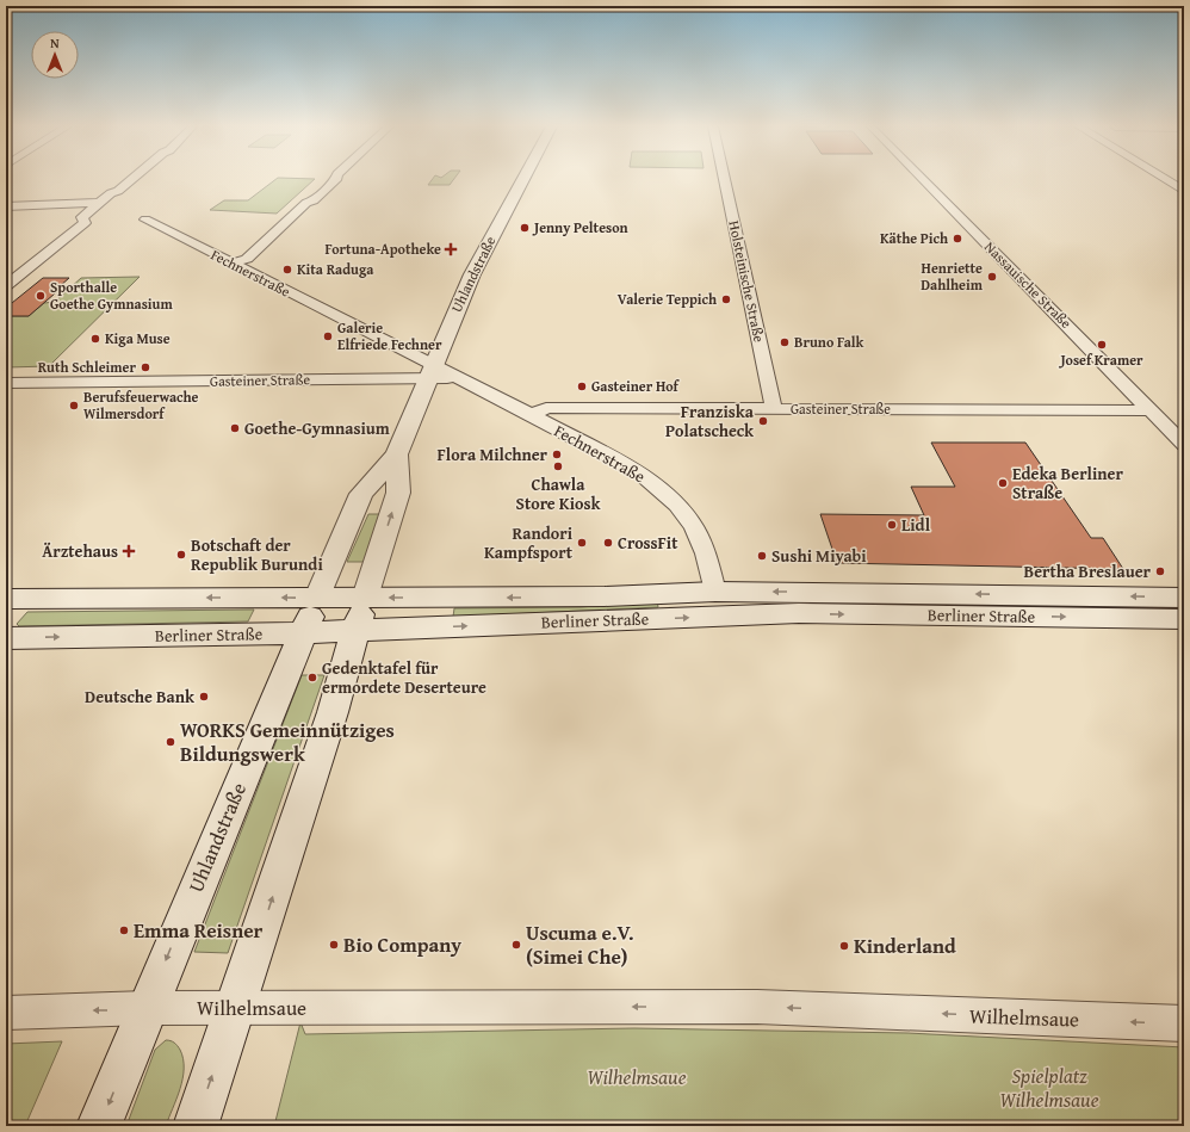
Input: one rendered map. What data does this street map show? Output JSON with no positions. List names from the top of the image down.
{
  "streets": {
    "main road": ["Uhlandstraße", "Berliner Straße"],
    "street": [
      "Fechnerstraße",
      "Holsteinische Straße",
      "Nassauische Straße",
      "Gasteiner Straße",
      "Wilhelmsaue"
    ]
  },
  "crossings": [
    ["Fechnerstraße", "Uhlandstraße"],
    ["Fechnerstraße", "Gasteiner Straße"],
    ["Fechnerstraße", "Berliner Straße"],
    ["Uhlandstraße", "Gasteiner Straße"],
    ["Uhlandstraße", "Berliner Straße"],
    ["Uhlandstraße", "Wilhelmsaue"],
    ["Holsteinische Straße", "Gasteiner Straße"],
    ["Nassauische Straße", "Gasteiner Straße"]
  ],
  "one_way": ["Wilhelmsaue"],
  "parks": ["Spielplatz Wilhelmsaue", "Wilhelmsaue"],
  "places": {
    "other": [
      "Jenny Pelteson",
      "Käthe Pich",
      "Kita Raduga",
      "Henriette Dahlheim",
      "Sporthalle Goethe Gymnasium",
      "Valerie Teppich",
      "Galerie Elfriede Fechner",
      "Kiga Muse",
      "Bruno Falk",
      "Josef Kramer",
      "Ruth Schleimer",
      "Gasteiner Hof",
      "Berufsfeuerwache Wilmersdorf",
      "Franziska Polatscheck",
      "Goethe-Gymnasium",
      "Flora Milchner",
      "Chawla Store Kiosk",
      "Edeka Berliner Straße",
      "Lidl",
      "Randori Kampfsport",
      "CrossFit",
      "Botschaft der Republik Burundi",
      "Sushi Miyabi",
      "Bertha Breslauer",
      "Gedenktafel für ermordete Deserteure",
      "Deutsche Bank",
      "WORKS Gemeinnütziges Bildungswerk",
      "Emma Reisner",
      "Bio Company",
      "Uscuma e.V. (Simei Che)",
      "Kinderland"
    ],
    "health": ["Fortuna-Apotheke", "Ärztehaus"]
  },
  "north": "top"
}
